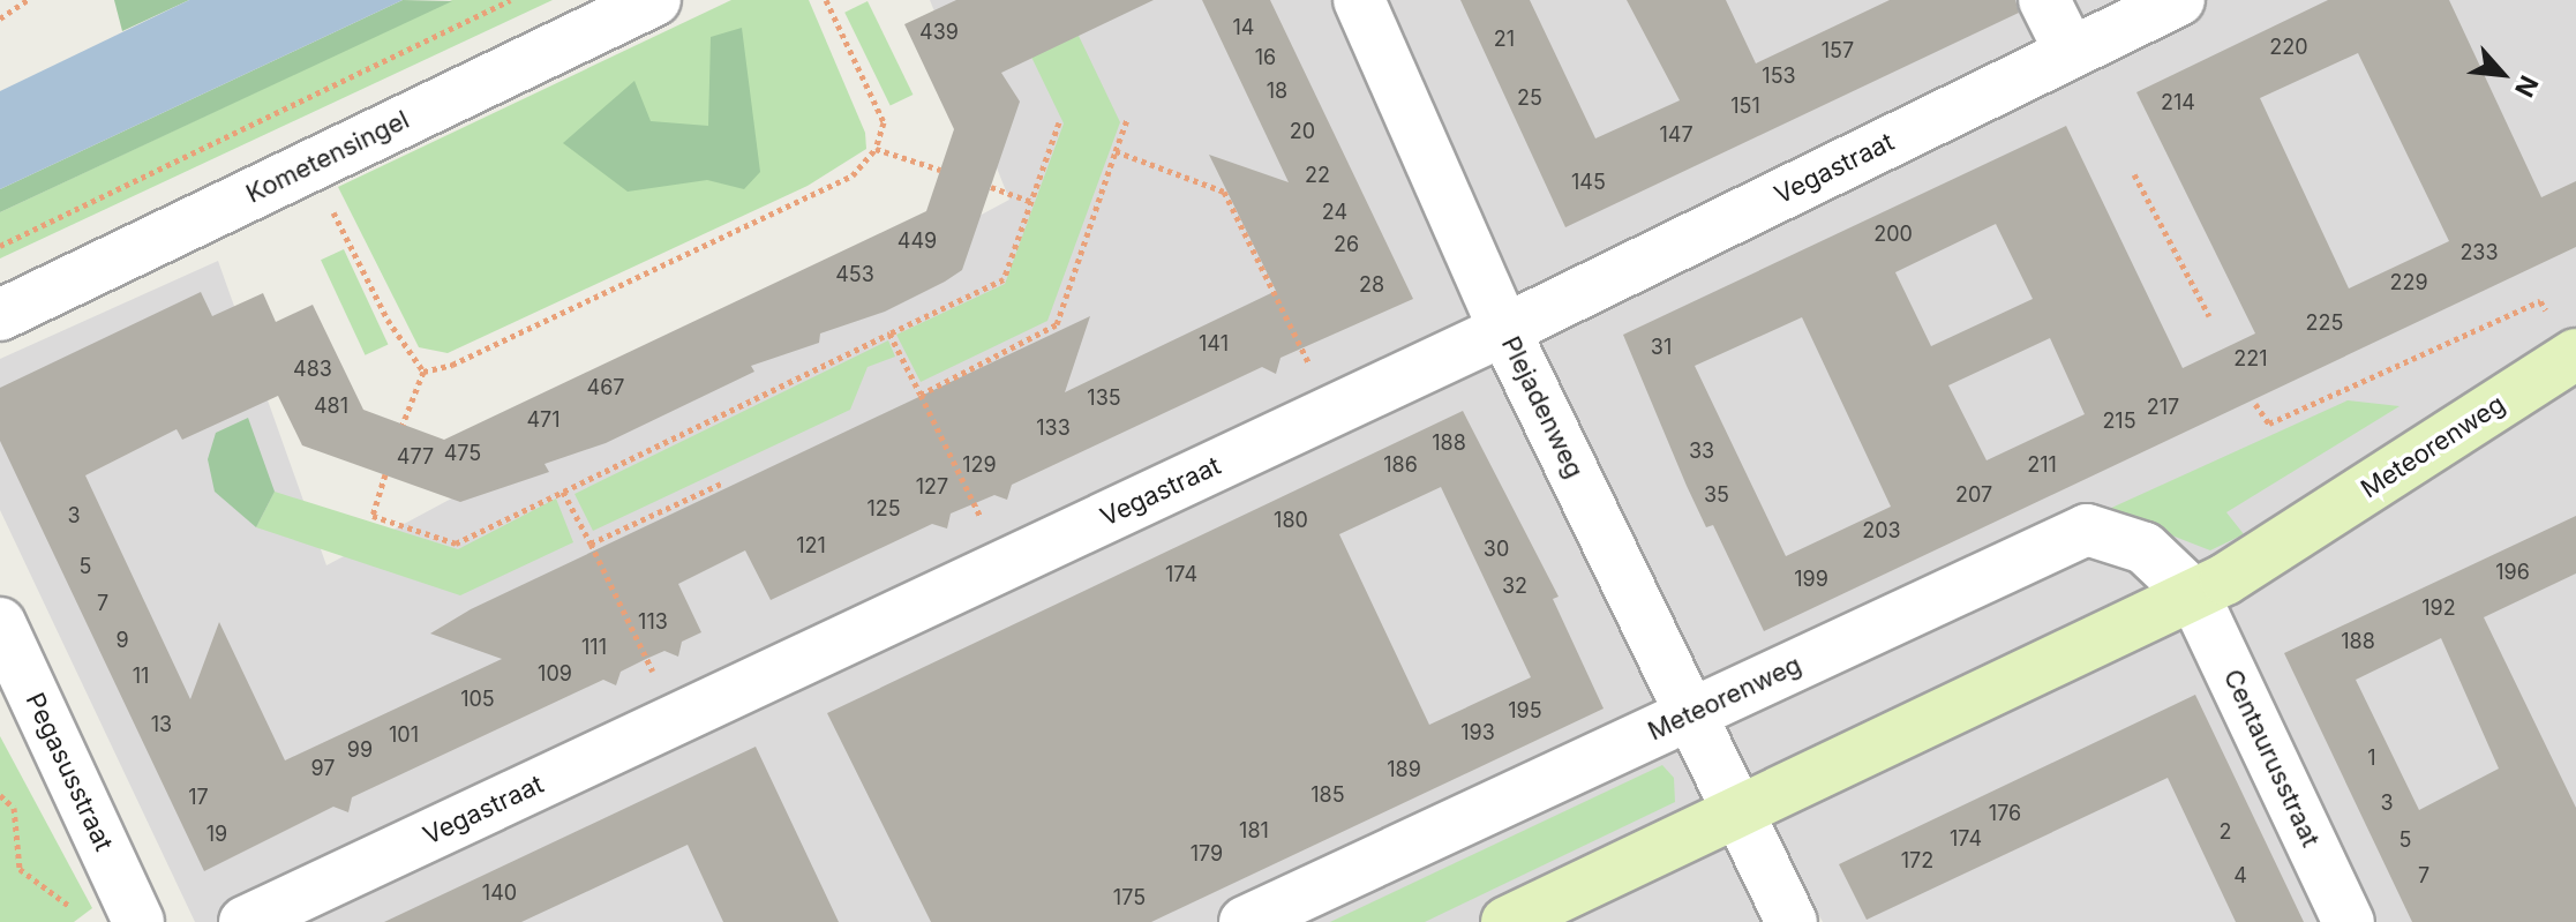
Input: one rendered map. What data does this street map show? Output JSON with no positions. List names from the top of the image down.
{
  "streets": {
    "street": [
      "Kometensingel",
      "Vegastraat",
      "Plejadenweg",
      "Meteorenweg",
      "Centaurusstraat",
      "Pegasusstraat"
    ]
  },
  "crossings": [
    ["Vegastraat", "Plejadenweg"],
    ["Plejadenweg", "Meteorenweg"],
    ["Meteorenweg", "Centaurusstraat"]
  ],
  "house_numbers": [
    "14",
    "439",
    "21",
    "220",
    "157",
    "16",
    "153",
    "18",
    "25",
    "214",
    "151",
    "20",
    "147",
    "22",
    "145",
    "24",
    "200",
    "449",
    "26",
    "233",
    "453",
    "229",
    "28",
    "225",
    "141",
    "31",
    "221",
    "483",
    "467",
    "135",
    "481",
    "217",
    "471",
    "215",
    "133",
    "188",
    "33",
    "475",
    "477",
    "129",
    "186",
    "211",
    "127",
    "35",
    "207",
    "125",
    "3",
    "180",
    "203",
    "121",
    "30",
    "5",
    "196",
    "174",
    "199",
    "32",
    "7",
    "192",
    "113",
    "9",
    "188",
    "111",
    "109",
    "11",
    "105",
    "195",
    "13",
    "193",
    "101",
    "99",
    "1",
    "97",
    "189",
    "185",
    "17",
    "3",
    "176",
    "181",
    "2",
    "19",
    "174",
    "5",
    "179",
    "172",
    "4",
    "7",
    "140",
    "175"
  ],
  "north": "bottom right"
}
